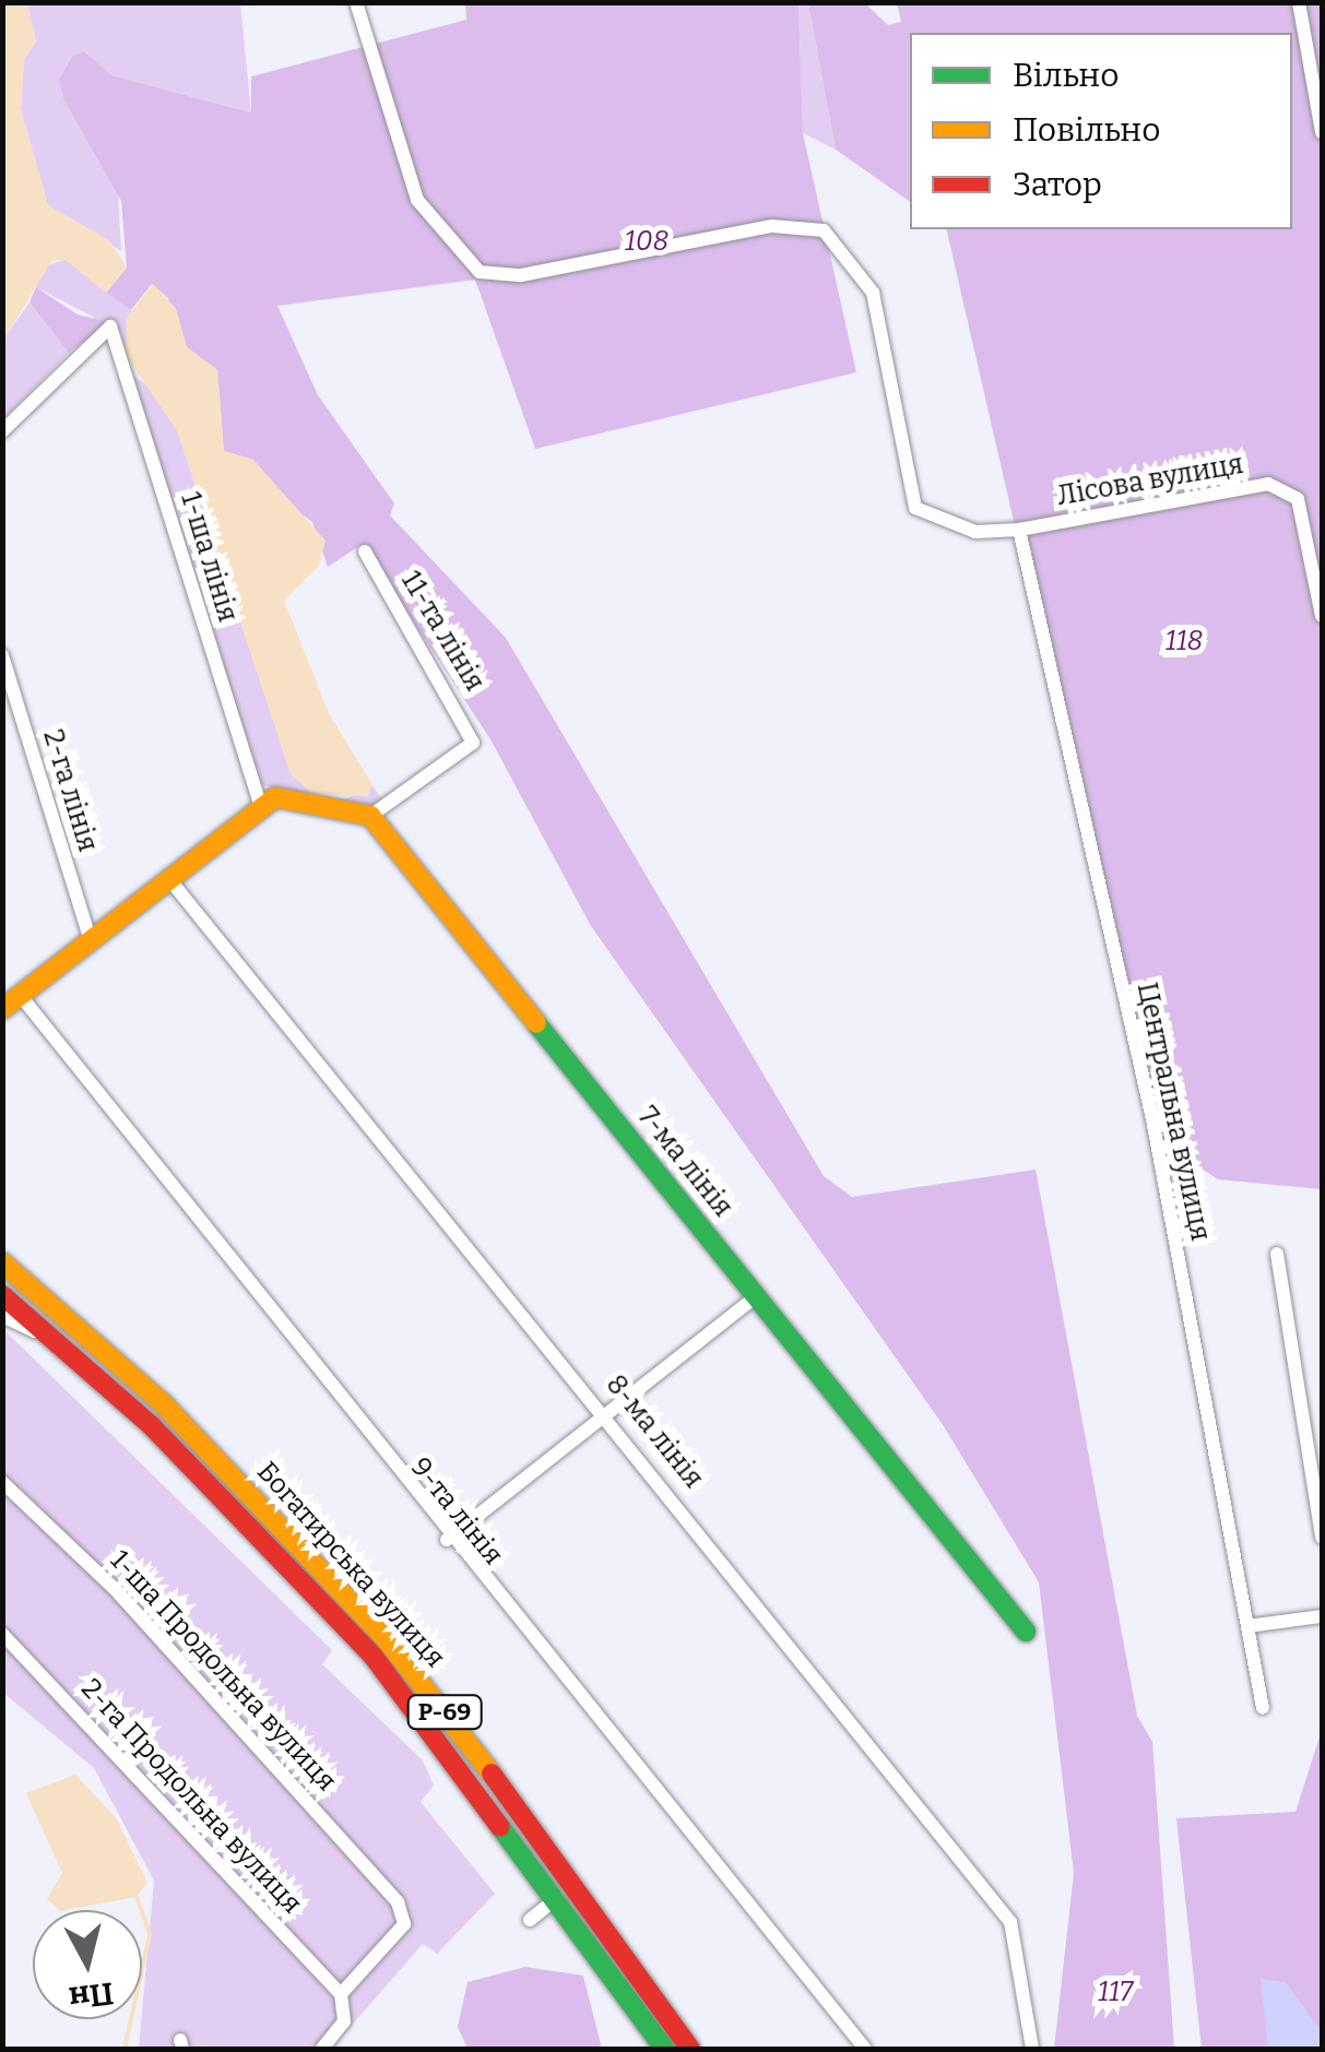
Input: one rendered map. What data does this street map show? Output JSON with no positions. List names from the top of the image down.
{
  "streets": {
    "main road": ["7-ма лінія", "Богатирська вулиця", "Р-69"],
    "street": [
      "Лісова вулиця",
      "1-ша лінія",
      "11-та лінія",
      "2-га лінія",
      "Центральна вулиця",
      "8-ма лінія",
      "9-та лінія",
      "1-ша Продольна вулиця",
      "2-га Продольна вулиця"
    ]
  },
  "crossings": [
    ["Лісова вулиця", "Центральна вулиця"],
    ["11-та лінія", "7-ма лінія"],
    ["1-ша Продольна вулиця", "2-га Продольна вулиця"]
  ],
  "parks": ["108", "118", "117"],
  "legend": ["Вільно", "Повільно", "Затор"],
  "north": "bottom"
}
